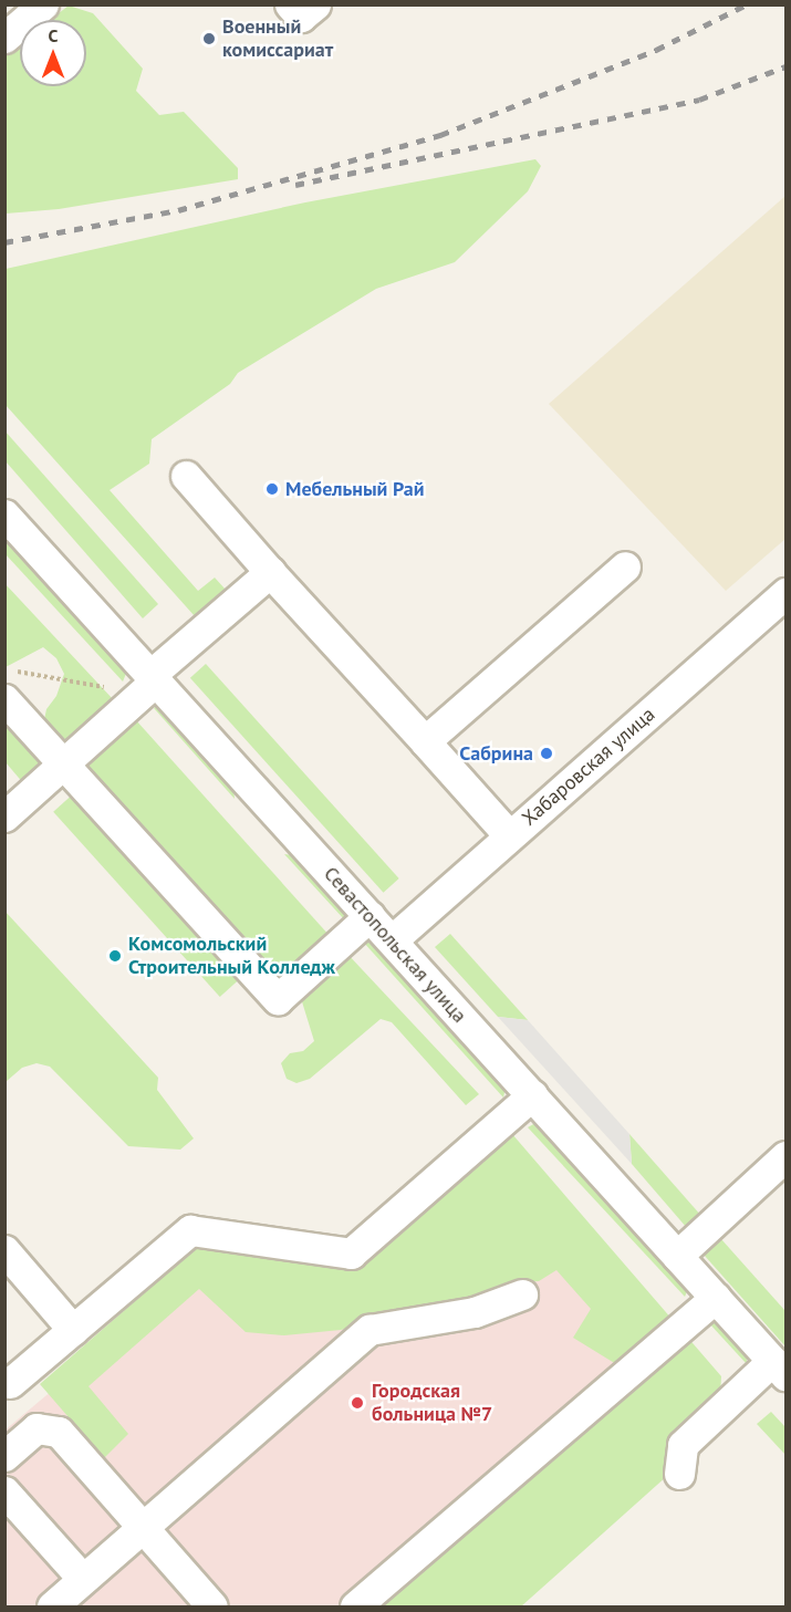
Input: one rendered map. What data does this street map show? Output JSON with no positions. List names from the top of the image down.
{
  "streets": {
    "street": ["Хабаровская улица", "Севастопольская улица"]
  },
  "crossings": [
    ["Хабаровская улица", "Севастопольская улица"]
  ],
  "places": [
    "Военный комиссариат",
    "Мебельный Рай",
    "Сабрина",
    "Комсомольский Строительный Колледж",
    "Городская больница №7"
  ],
  "north": "top"
}
